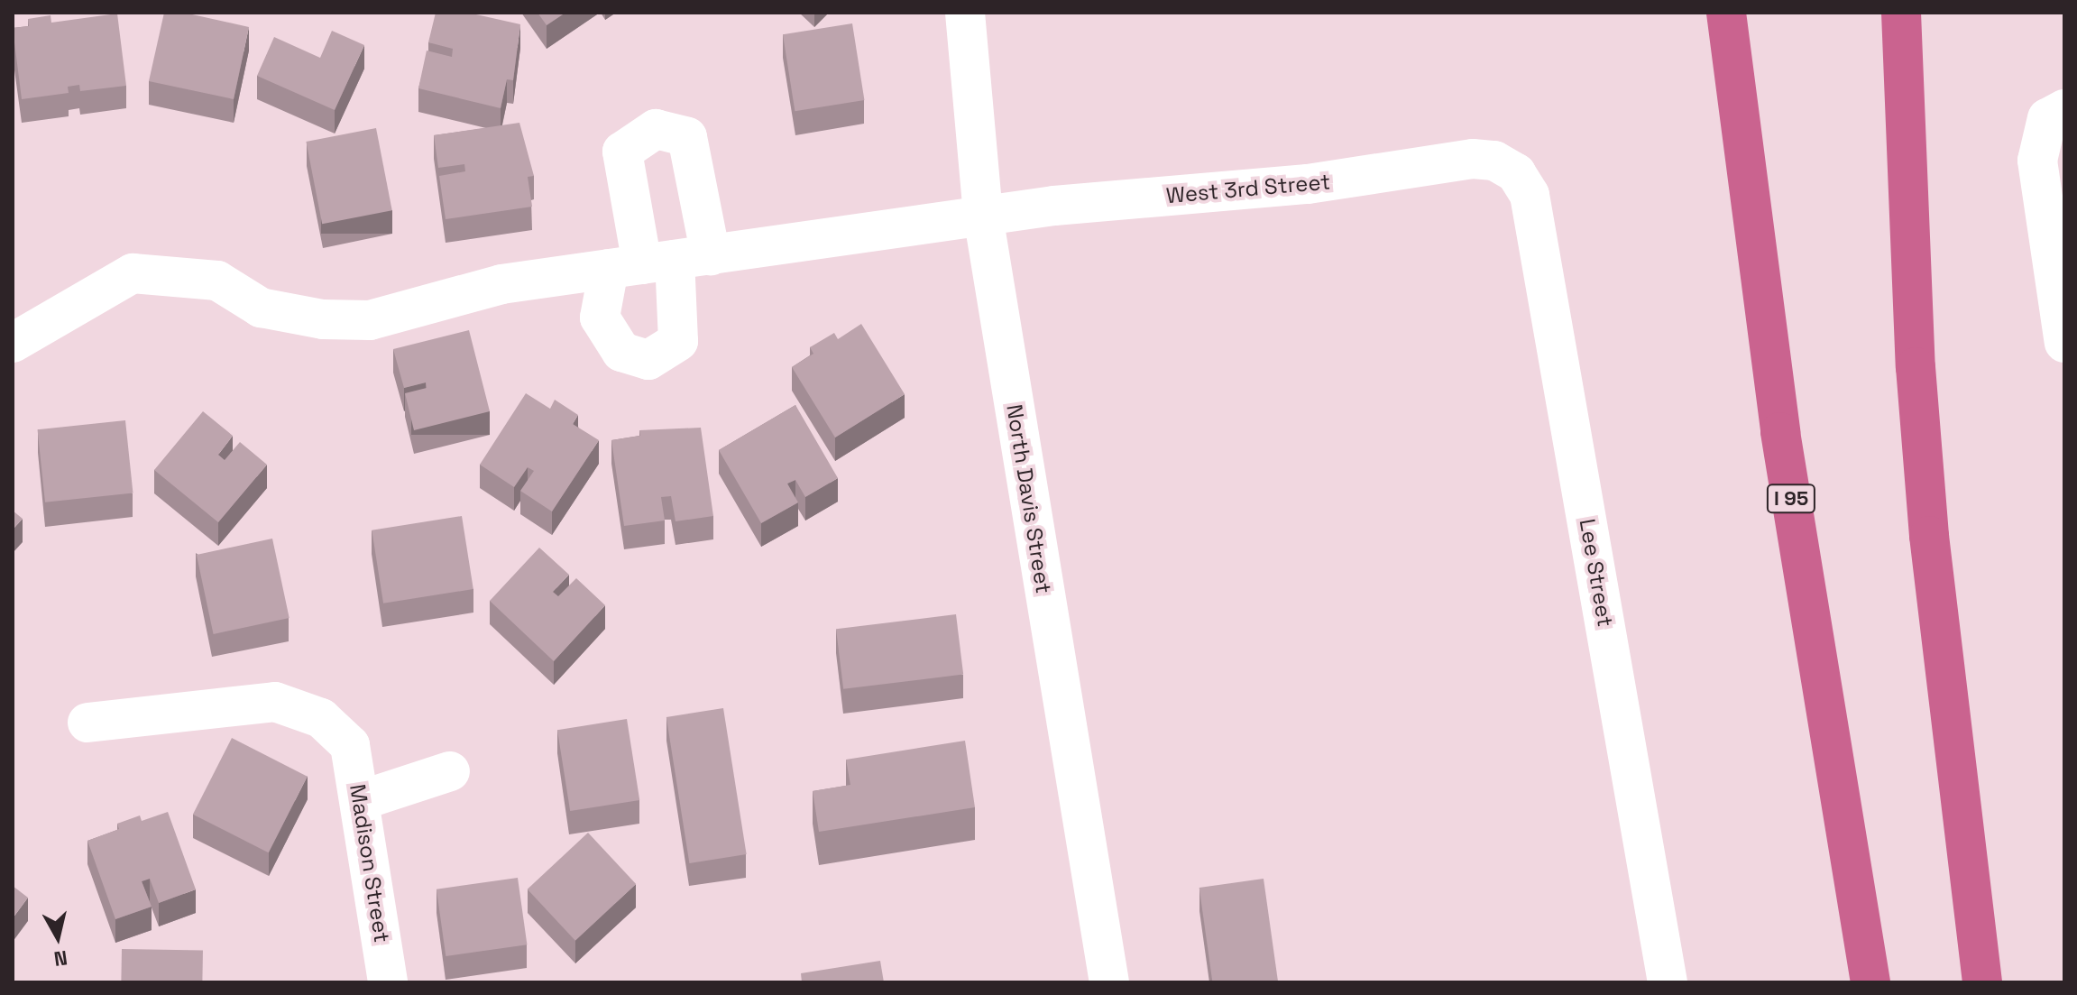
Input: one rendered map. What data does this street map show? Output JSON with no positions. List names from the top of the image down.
{
  "streets": {
    "highway": ["I 95"],
    "street": [
      "West 3rd Street",
      "North Davis Street",
      "Lee Street",
      "Madison Street"
    ]
  },
  "crossings": [
    ["West 3rd Street", "North Davis Street"],
    ["West 3rd Street", "Lee Street"]
  ],
  "north": "bottom"
}
